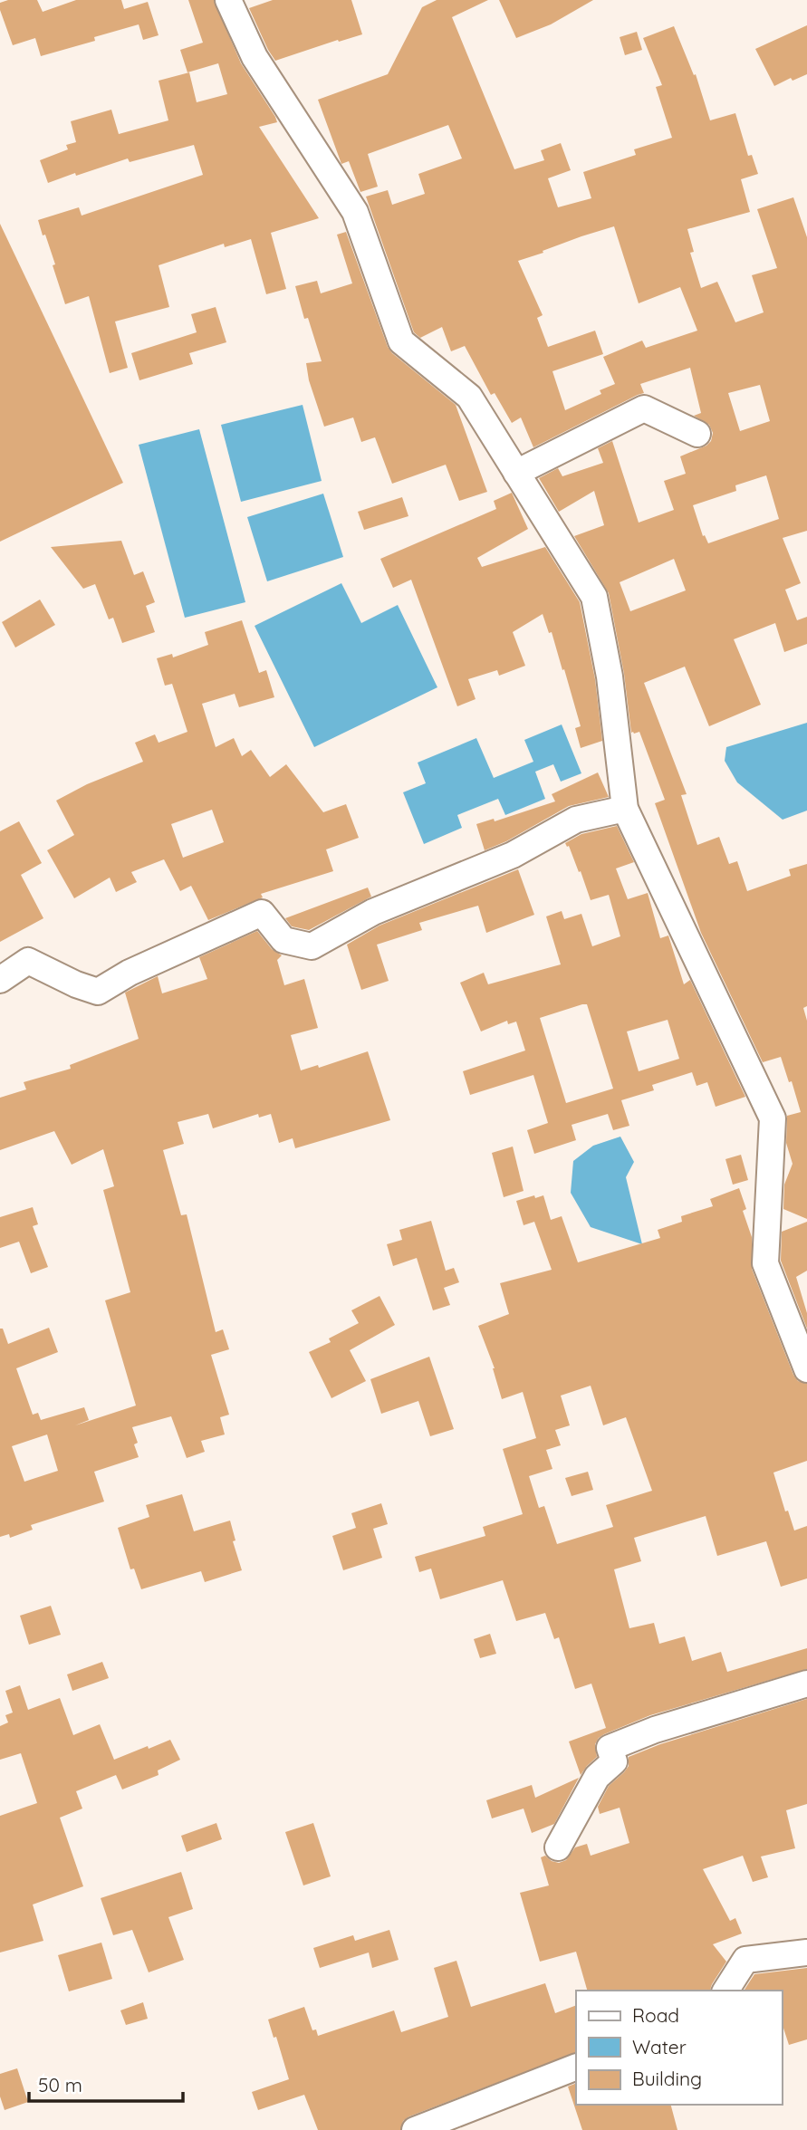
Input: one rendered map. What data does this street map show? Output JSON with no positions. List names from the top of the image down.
{
  "legend": ["Road", "Water", "Building"],
  "scale_bar": "50 m"
}
